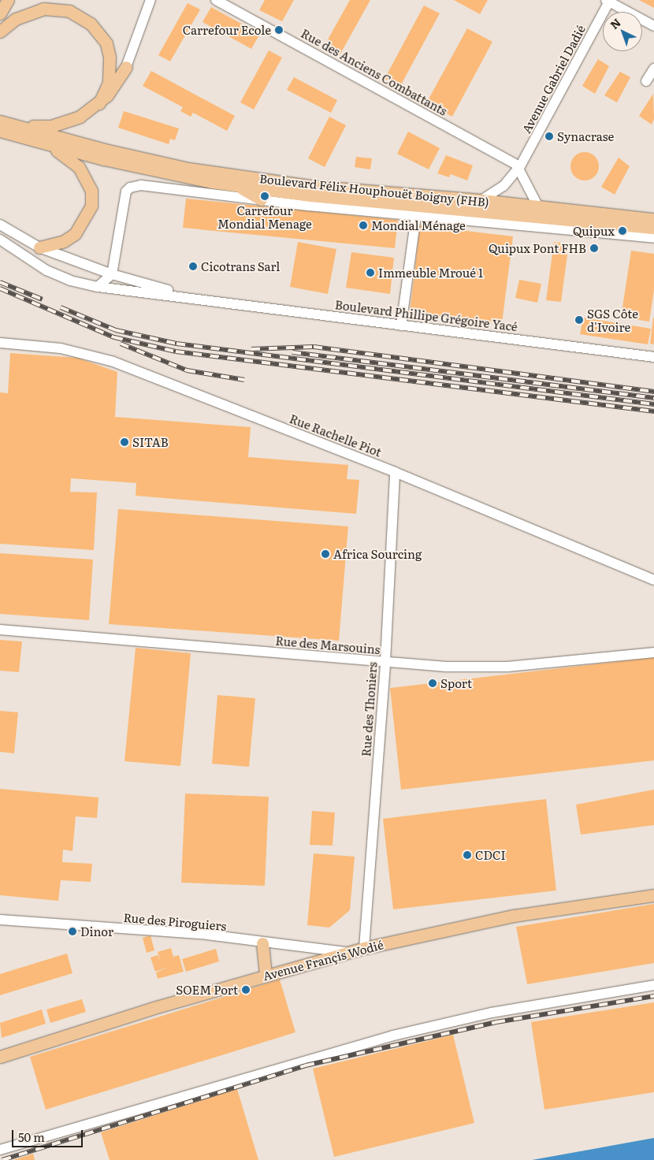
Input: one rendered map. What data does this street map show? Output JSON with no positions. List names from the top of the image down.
{
  "streets": {
    "main road": ["Boulevard Félix Houphouët Boigny (FHB)", "Avenue Françis Wodié"],
    "street": [
      "Rue des Anciens Combattants",
      "Avenue Gabriel Dadié",
      "Boulevard Phillipe Grégoire Yacé",
      "Rue Rachelle Piot",
      "Rue des Marsouins",
      "Rue des Thoniers",
      "Rue des Piroguiers"
    ]
  },
  "crossings": [
    ["Rue des Anciens Combattants", "Avenue Gabriel Dadié"],
    ["Avenue Gabriel Dadié", "Boulevard Félix Houphouët Boigny (FHB)"],
    ["Boulevard Félix Houphouët Boigny (FHB)", "Boulevard Phillipe Grégoire Yacé"],
    ["Rue Rachelle Piot", "Rue des Thoniers"],
    ["Rue des Marsouins", "Rue des Thoniers"],
    ["Rue des Thoniers", "Avenue Françis Wodié"],
    ["Rue des Piroguiers", "Avenue Françis Wodié"]
  ],
  "places": [
    "Carrefour Ecole",
    "Synacrase",
    "Carrefour Mondial Menage",
    "Mondial Ménage",
    "Quipux",
    "Quipux Pont FHB",
    "Cicotrans Sarl",
    "Immeuble Mroué 1",
    "SGS Côte d'Ivoire",
    "SITAB",
    "Africa Sourcing",
    "Sport",
    "CDCI",
    "Dinor",
    "SOEM Port"
  ],
  "scale_bar": "50 m",
  "north": "top left"
}
